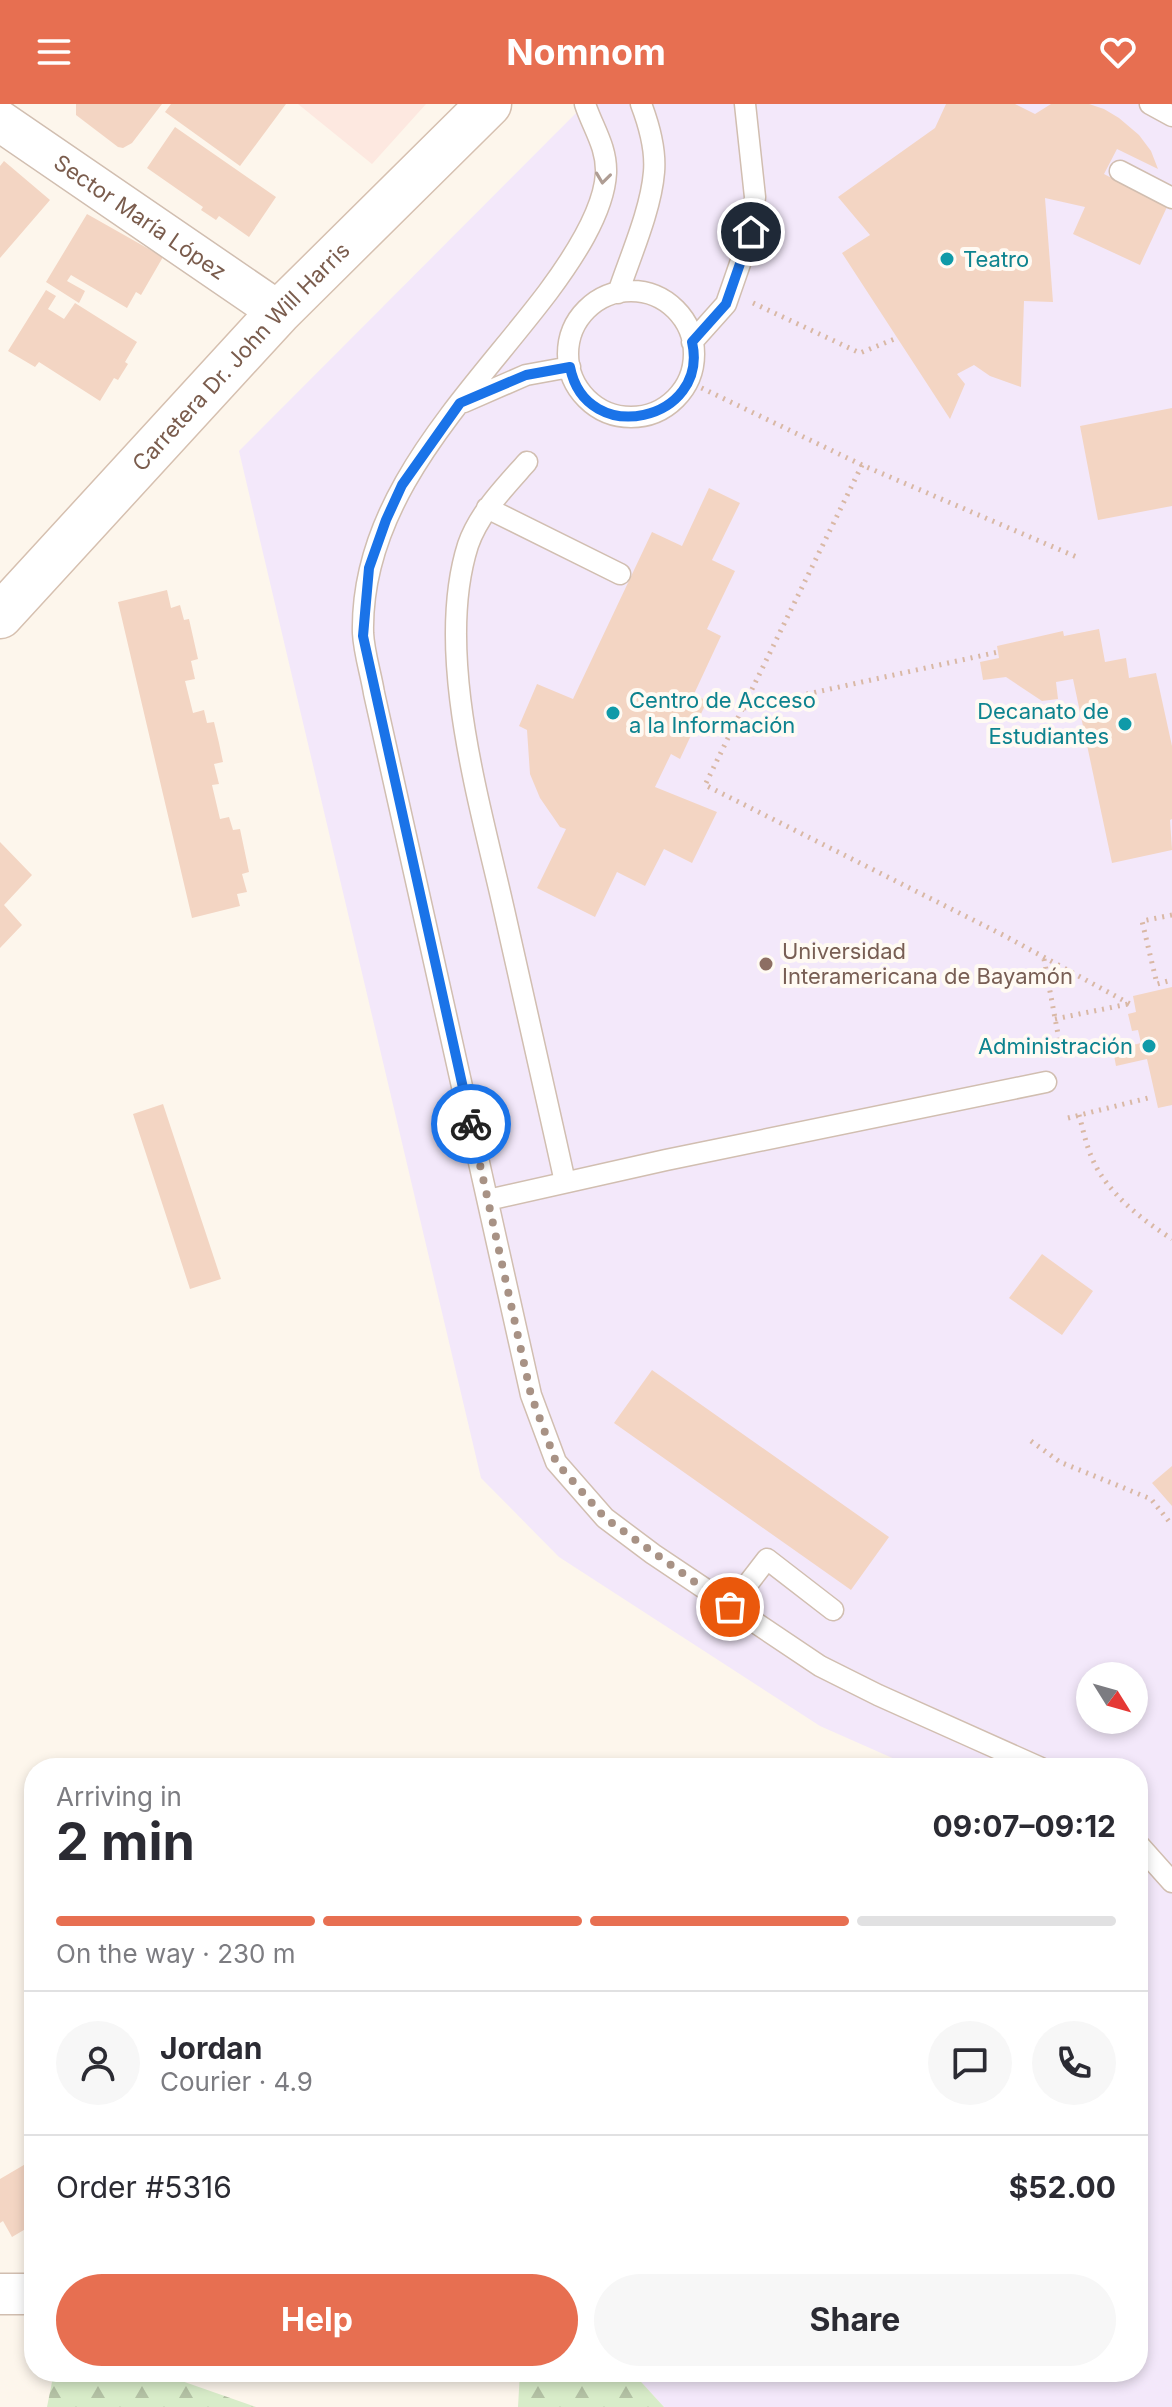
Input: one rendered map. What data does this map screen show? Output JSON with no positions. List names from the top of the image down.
{
  "streets": {
    "street": ["Sector María López", "Carretera Dr. John Will Harris"]
  },
  "crossings": [
    ["Sector María López", "Carretera Dr. John Will Harris"]
  ],
  "places": [
    "Teatro",
    "Centro de Acceso a la Información",
    "Decanato de Estudiantes",
    "Universidad Interamericana de Bayamón",
    "Administración"
  ],
  "north": "bottom right",
  "page": {
    "header": "Nomnom",
    "heading": ["2 min", "Arriving in", "09:07–09:12"],
    "panel": [
      "Jordan",
      "Courier · 4.9",
      "Order #5316",
      "$52.00"
    ],
    "bar": "On the way · 230 m",
    "buttons": ["Help", "Share"]
  }
}
